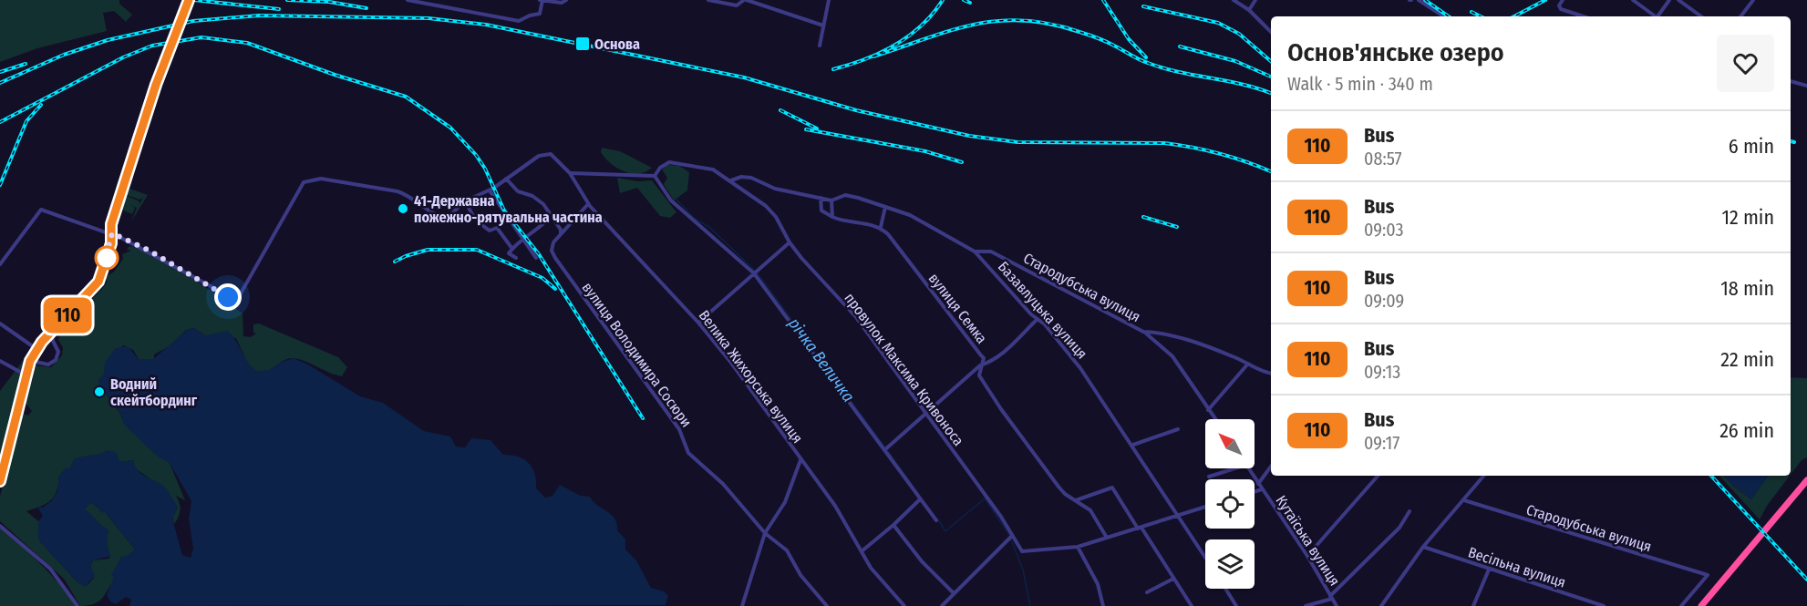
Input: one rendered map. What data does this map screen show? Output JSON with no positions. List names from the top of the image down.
{
  "streets": {
    "street": [
      "Стародубська вулиця",
      "вулиця Семка",
      "Базавлуцька вулиця",
      "вулиця Володимира Сосюри",
      "провулок Максима Кривоноса",
      "Велика Жихорська вулиця",
      "Кутаїська вулиця",
      "Весільна вулиця"
    ]
  },
  "crossings": [
    ["Стародубська вулиця", "Базавлуцька вулиця"]
  ],
  "water": ["річка Величка"],
  "places": {
    "transit": ["Основа"],
    "other": ["41-Державна пожежно-рятувальна частина", "Водний скейтбординг"]
  },
  "lines": ["bus line 110"],
  "north": "top left",
  "page": {
    "on_map": "110",
    "heading": ["Основ'янське озеро", "Walk · 5 min · 340 m"],
    "list": [
      {
        "mark": "110",
        "name": "Bus",
        "note": "08:57",
        "value": "6 min"
      },
      {
        "mark": "110",
        "name": "Bus",
        "note": "09:03",
        "value": "12 min"
      },
      {
        "mark": "110",
        "name": "Bus",
        "note": "09:09",
        "value": "18 min"
      },
      {
        "mark": "110",
        "name": "Bus",
        "note": "09:13",
        "value": "22 min"
      },
      {
        "mark": "110",
        "name": "Bus",
        "note": "09:17",
        "value": "26 min"
      }
    ]
  }
}
